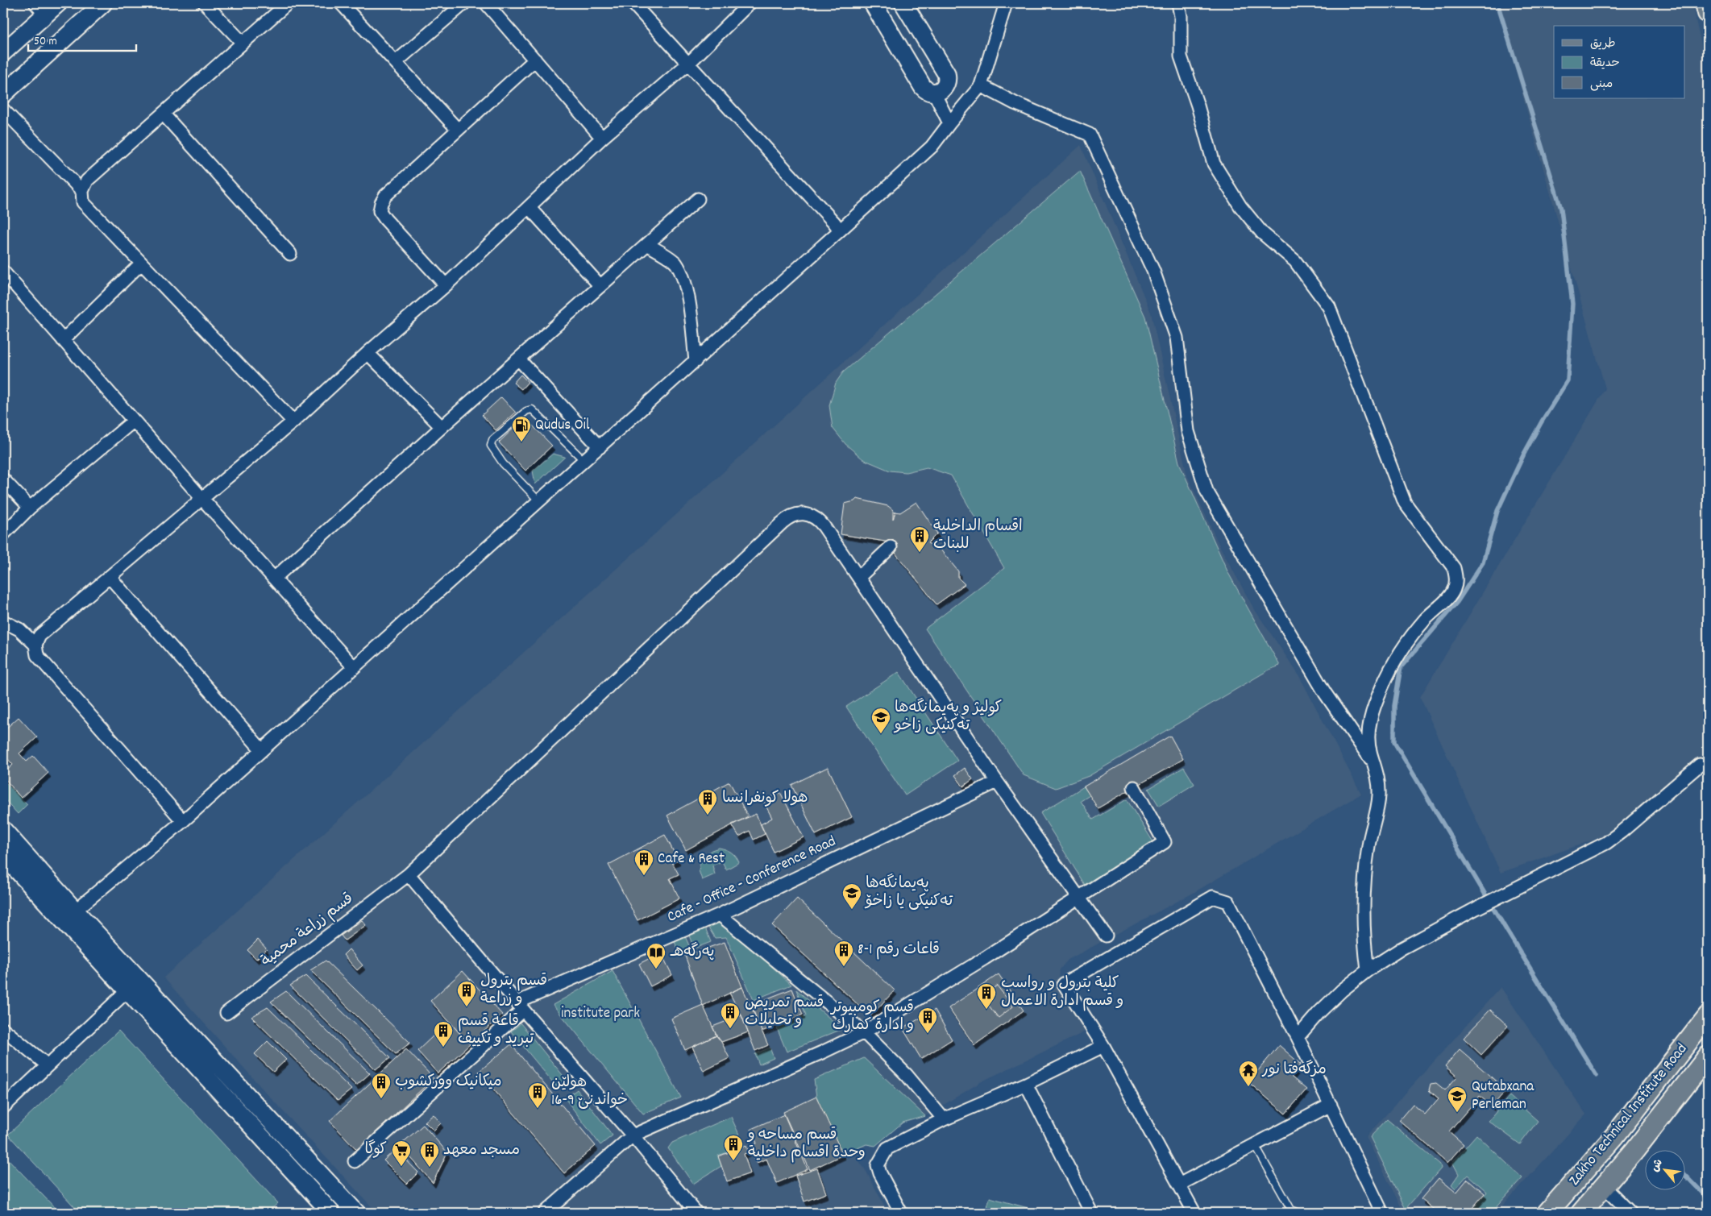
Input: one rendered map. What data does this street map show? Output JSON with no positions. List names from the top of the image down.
{
  "streets": {
    "main road": ["Zakho Technical Institute Road"],
    "street": ["Cafe - Office - Conference Road", "قسم زراعة محمية"]
  },
  "crossings": [
    ["Cafe - Office - Conference Road", "قسم زراعة محمية"]
  ],
  "parks": ["institute park"],
  "places": {
    "fuel station": ["Qudus Oil"],
    "building": [
      "اقسام الداخلیة للبنات",
      "هولا كونفرانسا",
      "Cafe & Rest",
      "قاعات رقم 1-8",
      "قسم بترول و زراعة",
      "كلية بترول و رواسب و قسم ادارة الاعمال",
      "قسم تمریض و تحلیلات",
      "قسم کومبیوتر و ادارة كمارك",
      "قاعة قسم تبرید و تکییف",
      "میکانیک وورکشوب",
      "هولێن خواندنێ 9-16",
      "قسم مساحه‌ و وحدة اقسام داخلية",
      "مسجد معهد"
    ],
    "school or university": ["كوليژ و په‌يمانگه‌ها ته‌كنيكى زاخو", "پەیمانگەها تەکنیکی یا زاخۆ", "Qutabxana Perleman"],
    "library": ["په‌رگه‌هـ"],
    "temple": ["مزگەفتا نور"],
    "supermarket": ["كوگا"]
  },
  "legend": ["طريق", "حديقة", "مبنى"],
  "scale_bar": "50 m",
  "north": "top left"
}
